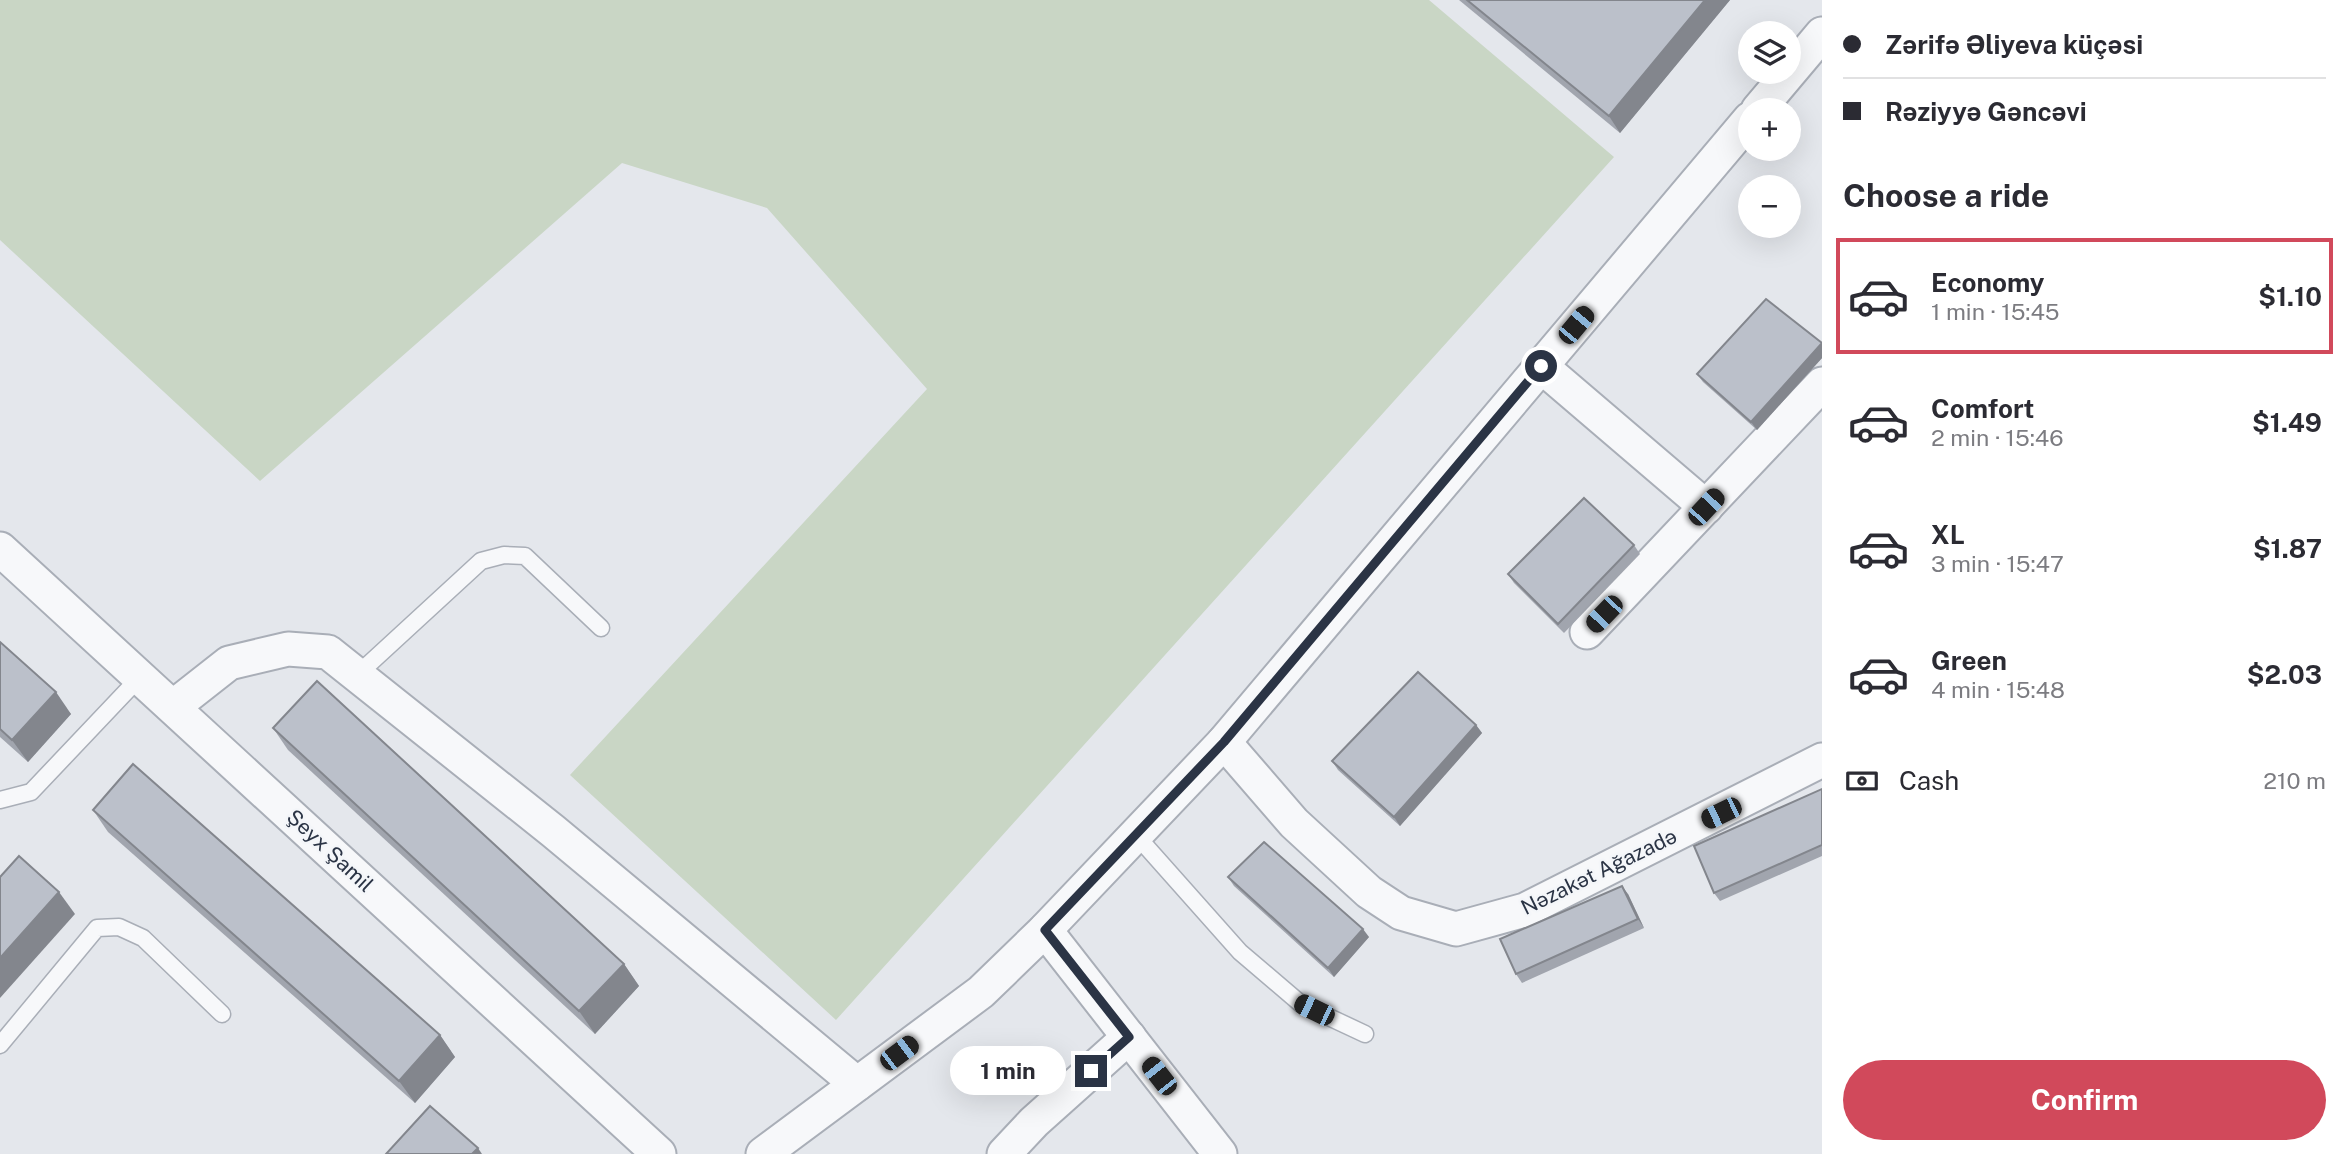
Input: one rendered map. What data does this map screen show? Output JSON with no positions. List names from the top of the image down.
{
  "streets": {
    "street": ["Şeyx Şamil", "Nəzakət Ağazadə"]
  },
  "page": {
    "banner": ["Zərifə Əliyeva küçəsi", "Rəziyyə Gəncəvi"],
    "map_buttons": ["+", "−"],
    "heading": "Choose a ride",
    "list": [
      {
        "name": "Economy",
        "note": "1 min · 15:45",
        "value": "$1.10"
      },
      {
        "name": "Comfort",
        "note": "2 min · 15:46",
        "value": "$1.49"
      },
      {
        "name": "XL",
        "note": "3 min · 15:47",
        "value": "$1.87"
      },
      {
        "name": "Green",
        "note": "4 min · 15:48",
        "value": "$2.03"
      }
    ],
    "pay": ["Cash", "210 m"],
    "bubble": "1 min",
    "buttons": "Confirm"
  }
}
